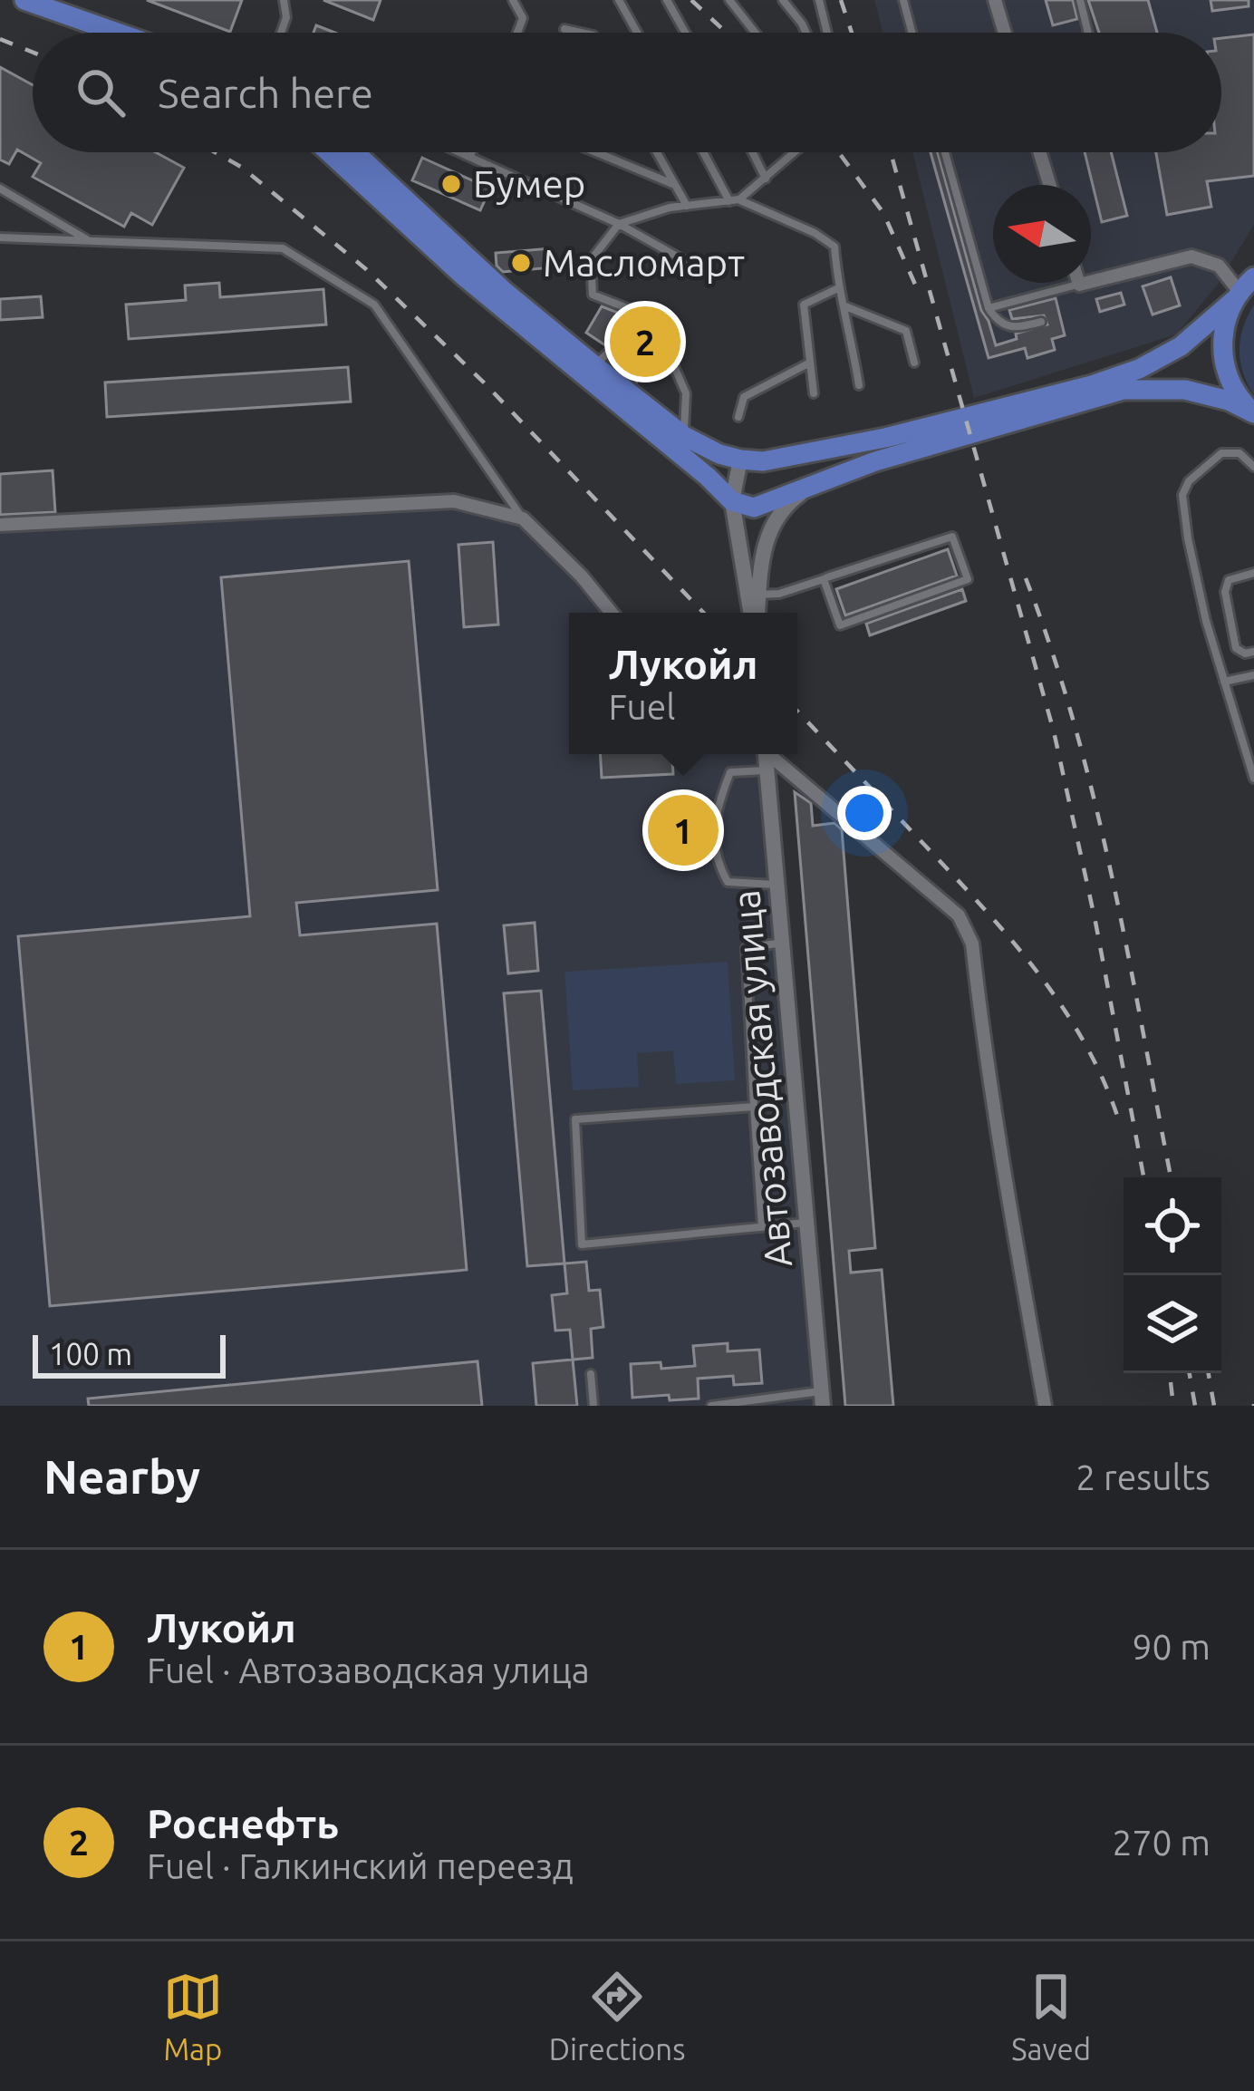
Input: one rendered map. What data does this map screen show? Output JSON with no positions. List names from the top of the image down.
{
  "streets": {
    "street": ["Автозаводская улица"]
  },
  "places": ["Бумер", "Масломарт"],
  "scale_bar": "100 m",
  "north": "left",
  "page": {
    "search": "Search here",
    "pins": ["2", "1"],
    "popup": ["Лукойл", "Fuel"],
    "scale": "100 m",
    "heading": ["Nearby", "2 results"],
    "list": [
      {
        "mark": "1",
        "name": "Лукойл",
        "note": "Fuel · Автозаводская улица",
        "value": "90 m"
      },
      {
        "mark": "2",
        "name": "Роснефть",
        "note": "Fuel · Галкинский переезд",
        "value": "270 m"
      }
    ],
    "nav": ["Map", "Directions", "Saved"]
  }
}
